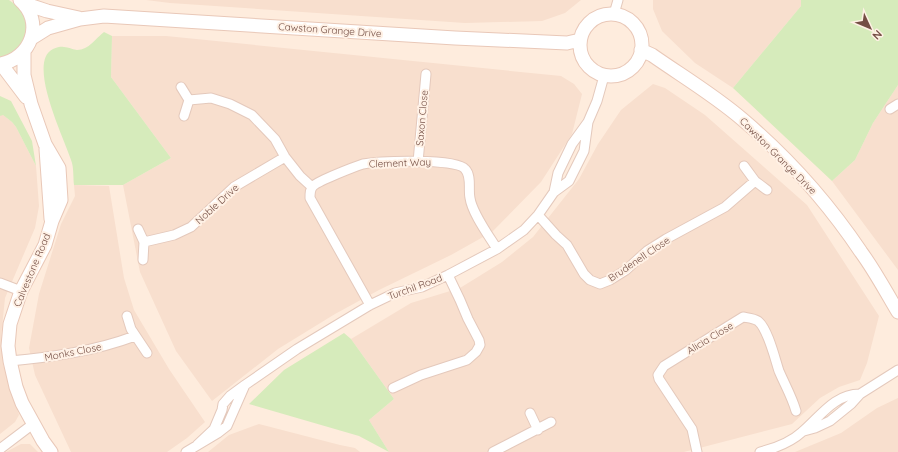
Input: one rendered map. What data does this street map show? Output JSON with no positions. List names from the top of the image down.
{
  "streets": {
    "street": [
      "Cawston Grange Drive",
      "Saxon Close",
      "Clement Way",
      "Noble Drive",
      "Brudenell Close",
      "Calvestone Road",
      "Turchil Road",
      "Alicia Close",
      "Monks Close"
    ]
  },
  "crossings": [
    ["Cawston Grange Drive", "Turchil Road"],
    ["Saxon Close", "Clement Way"],
    ["Clement Way", "Turchil Road"],
    ["Brudenell Close", "Turchil Road"],
    ["Calvestone Road", "Monks Close"]
  ],
  "north": "bottom right"
}
